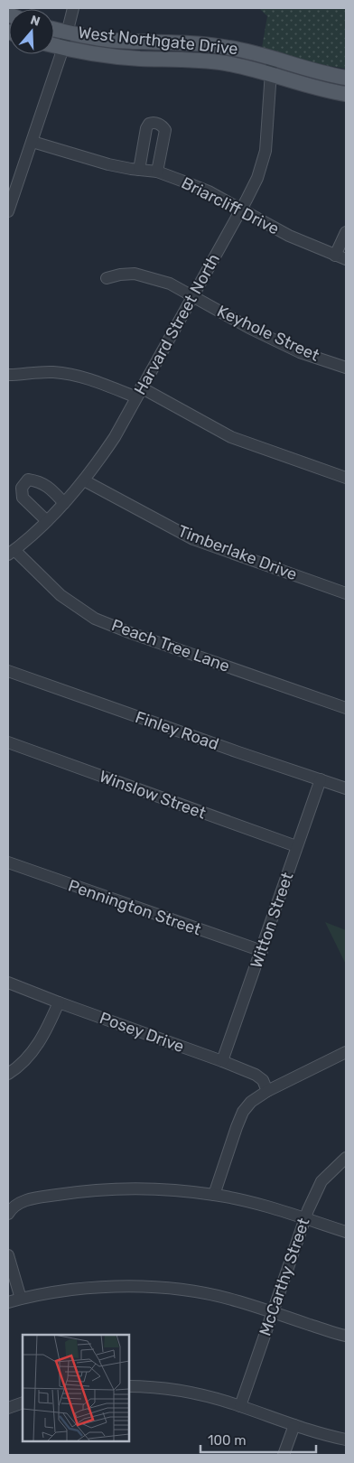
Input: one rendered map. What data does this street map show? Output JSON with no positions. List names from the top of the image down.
{
  "streets": {
    "main road": ["West Northgate Drive"],
    "street": [
      "Briarcliff Drive",
      "Harvard Street North",
      "Keyhole Street",
      "Timberlake Drive",
      "Peach Tree Lane",
      "Finley Road",
      "Winslow Street",
      "Pennington Street",
      "Witton Street",
      "Posey Drive",
      "McCarthy Street"
    ]
  },
  "crossings": [
    ["West Northgate Drive", "Harvard Street North"],
    ["Briarcliff Drive", "Harvard Street North"],
    ["Harvard Street North", "Keyhole Street"],
    ["Harvard Street North", "Timberlake Drive"],
    ["Harvard Street North", "Peach Tree Lane"],
    ["Finley Road", "Witton Street"],
    ["Winslow Street", "Witton Street"],
    ["Pennington Street", "Witton Street"],
    ["Witton Street", "Posey Drive"]
  ],
  "scale_bar": "100 m",
  "north": "top"
}
